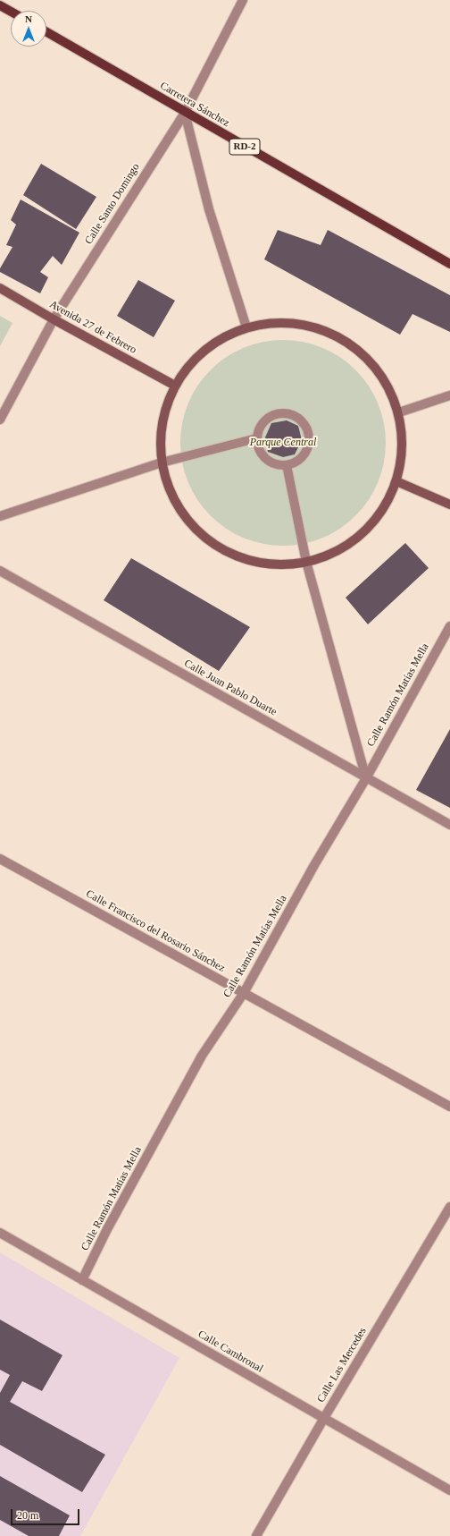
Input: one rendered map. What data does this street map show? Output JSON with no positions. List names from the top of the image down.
{
  "streets": {
    "main road": ["Carretera Sánchez", "RD-2"],
    "street": [
      "Calle Santo Domingo",
      "Avenida 27 de Febrero",
      "Calle Juan Pablo Duarte",
      "Calle Ramón Matías Mella",
      "Calle Francisco del Rosario Sánchez",
      "Calle Cambronal",
      "Calle Las Mercedes"
    ]
  },
  "crossings": [
    ["Carretera Sánchez", "Calle Santo Domingo"],
    ["Calle Santo Domingo", "Avenida 27 de Febrero"],
    ["Calle Juan Pablo Duarte", "Calle Ramón Matías Mella"],
    ["Calle Ramón Matías Mella", "Calle Francisco del Rosario Sánchez"],
    ["Calle Ramón Matías Mella", "Calle Cambronal"],
    ["Calle Cambronal", "Calle Las Mercedes"]
  ],
  "parks": ["Parque Central"],
  "scale_bar": "20 m",
  "north": "top"
}
